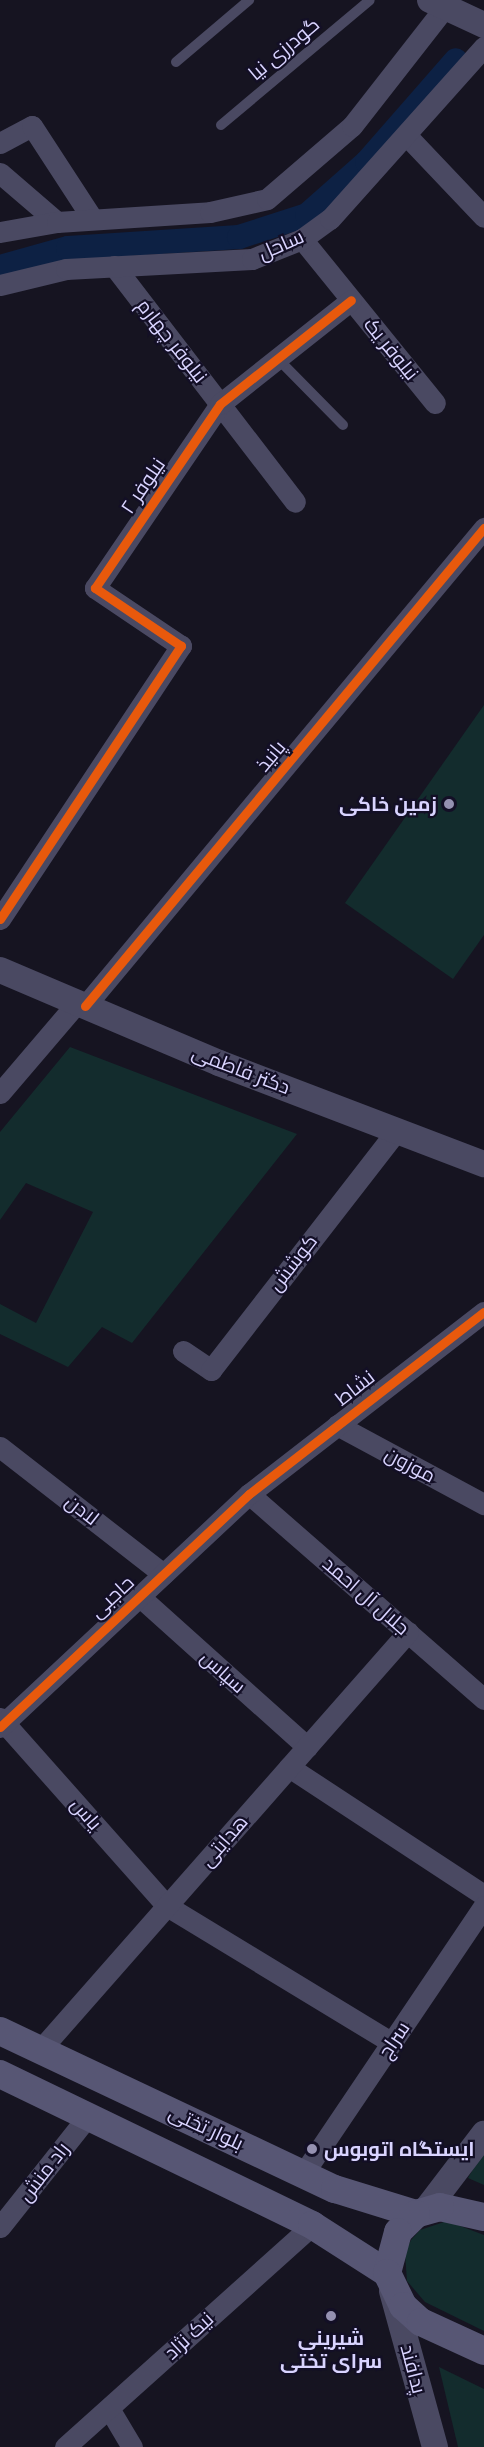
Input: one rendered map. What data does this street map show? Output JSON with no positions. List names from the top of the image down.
{
  "streets": {
    "main road": ["بلوار تختی"],
    "street": [
      "ساحل",
      "نیلوفر چهارم",
      "نیلوفر یک",
      "نیلوفر ۲",
      "پانیذ",
      "دکتر فاطمی",
      "کوشش",
      "نشاط",
      "موزون",
      "لادن",
      "جلال آل احمد",
      "حاجبی",
      "سپاس",
      "یاس",
      "هدایتی",
      "سراج",
      "راد منش",
      "نیک نژاد",
      "پدافند"
    ],
    "lane": ["گودرزی نیا"]
  },
  "crossings": [
    ["ساحل", "نیلوفر چهارم"],
    ["ساحل", "نیلوفر یک"],
    ["نیلوفر چهارم", "نیلوفر ۲"],
    ["نیلوفر یک", "نیلوفر ۲"],
    ["پانیذ", "دکتر فاطمی"],
    ["دکتر فاطمی", "کوشش"],
    ["نشاط", "موزون"],
    ["نشاط", "جلال آل احمد"],
    ["نشاط", "حاجبی"],
    ["لادن", "حاجبی"],
    ["جلال آل احمد", "حاجبی"],
    ["جلال آل احمد", "هدایتی"],
    ["حاجبی", "سپاس"],
    ["حاجبی", "یاس"],
    ["سپاس", "هدایتی"],
    ["یاس", "هدایتی"],
    ["یاس", "سراج"],
    ["هدایتی", "بلوار تختی"],
    ["سراج", "بلوار تختی"],
    ["بلوار تختی", "راد منش"],
    ["بلوار تختی", "نیک نژاد"],
    ["بلوار تختی", "پدافند"]
  ],
  "places": ["زمین خاکی", "ایستگاه اتوبوس", "شیرینی سرای تختی"]
}
